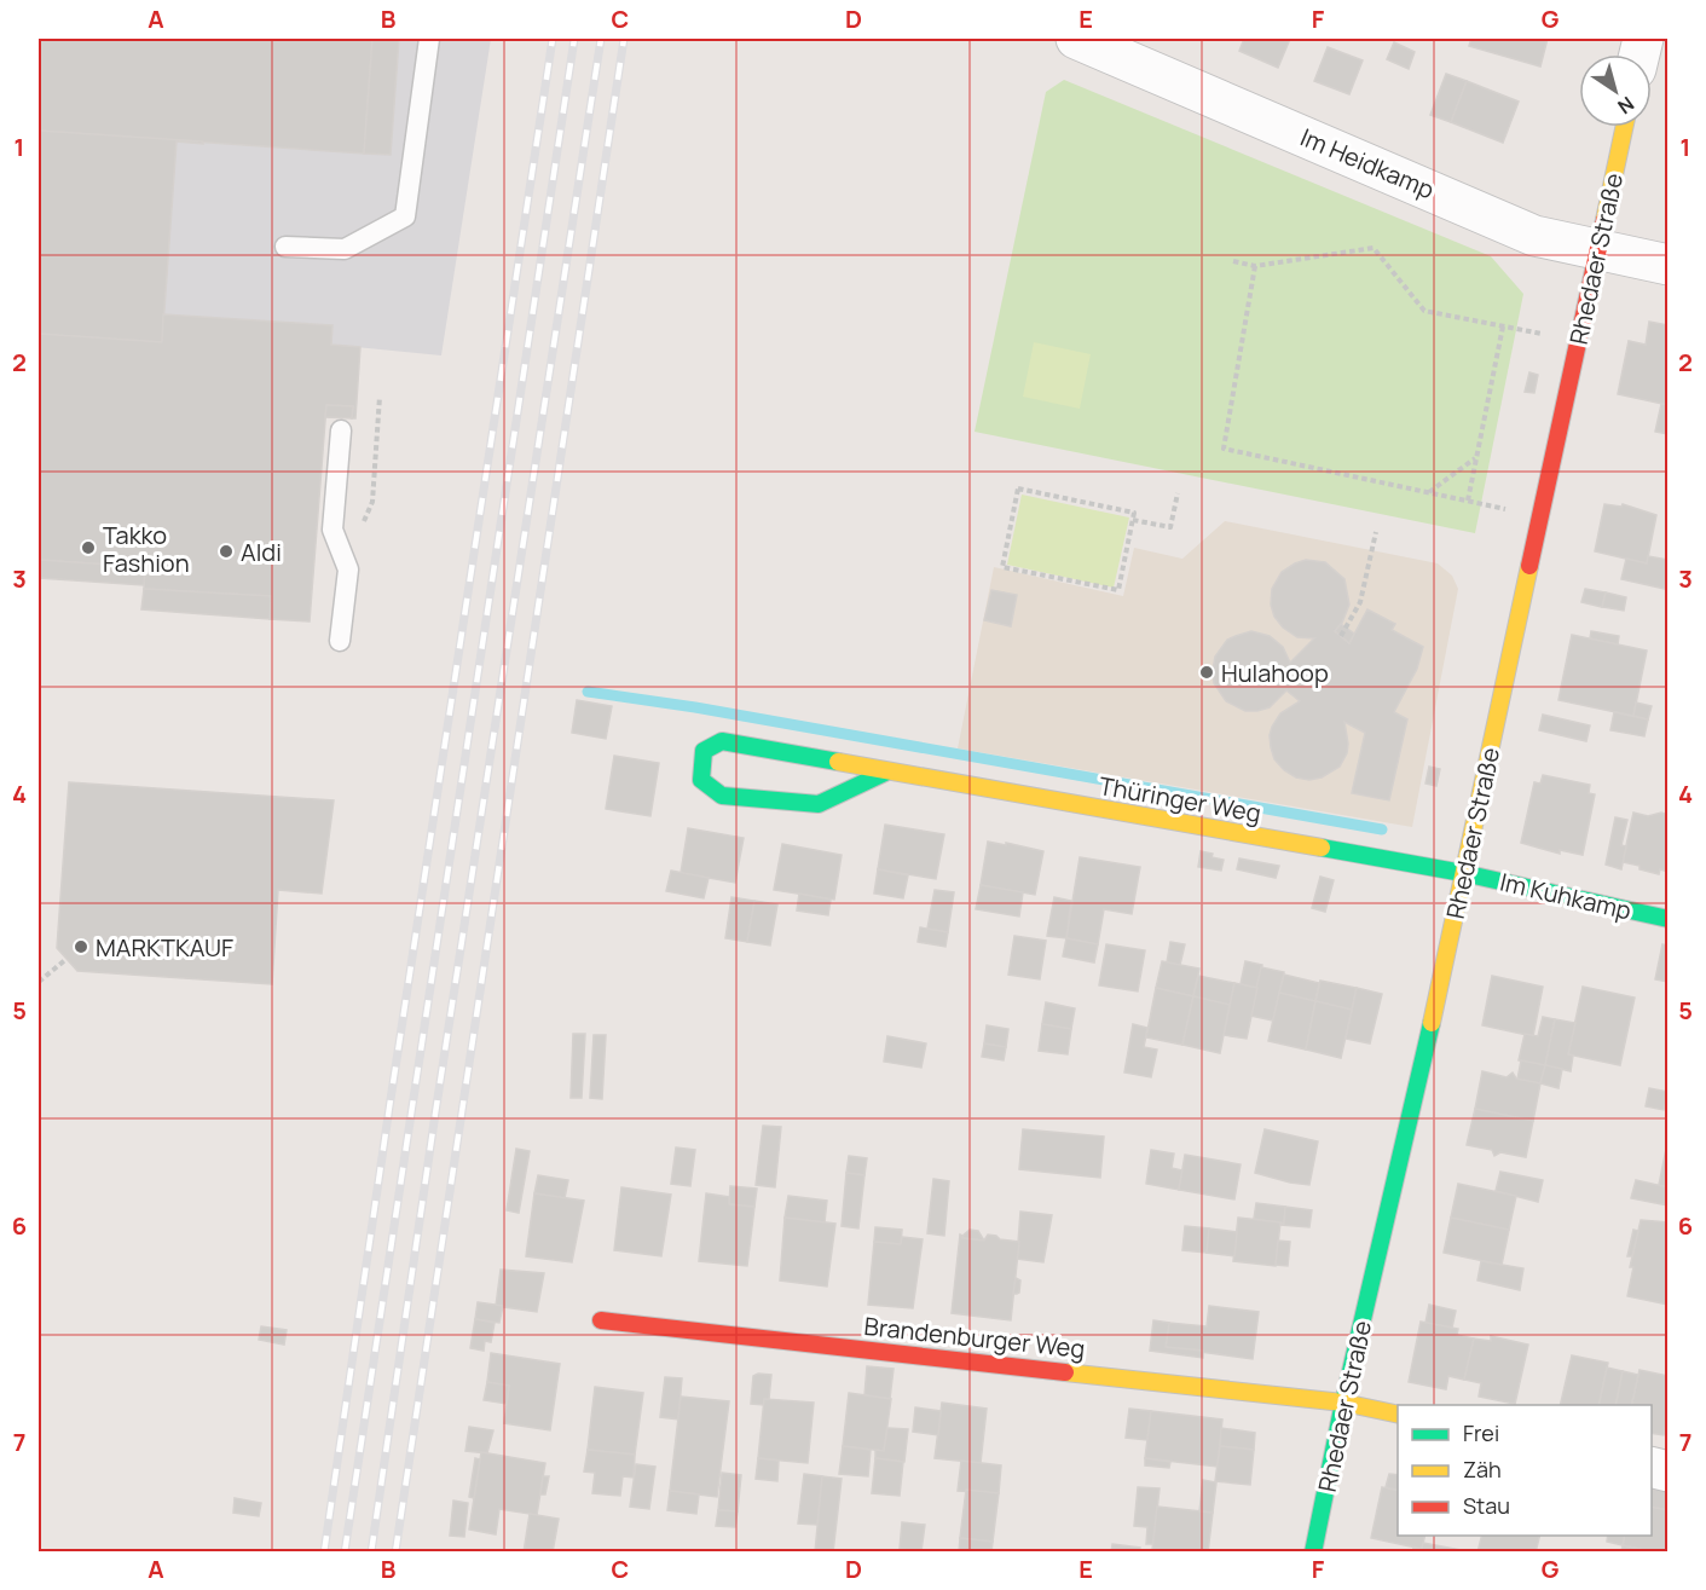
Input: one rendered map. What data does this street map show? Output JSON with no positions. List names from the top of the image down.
{
  "streets": {
    "street": [
      "Im Heidkamp",
      "Rhedaer Straße",
      "Thüringer Weg",
      "Im Kuhkamp",
      "Brandenburger Weg"
    ]
  },
  "crossings": [
    ["Im Heidkamp", "Rhedaer Straße"],
    ["Rhedaer Straße", "Thüringer Weg"],
    ["Rhedaer Straße", "Im Kuhkamp"],
    ["Rhedaer Straße", "Brandenburger Weg"],
    ["Thüringer Weg", "Im Kuhkamp"]
  ],
  "places": [
    "Takko Fashion",
    "Aldi",
    "Hulahoop",
    "MARKTKAUF"
  ],
  "legend": ["Frei", "Zäh", "Stau"],
  "north": "bottom right",
  "grid": {
    "columns": [
      "A",
      "B",
      "C",
      "D",
      "E",
      "F",
      "G"
    ],
    "rows": [
      "1",
      "2",
      "3",
      "4",
      "5",
      "6",
      "7"
    ]
  }
}
